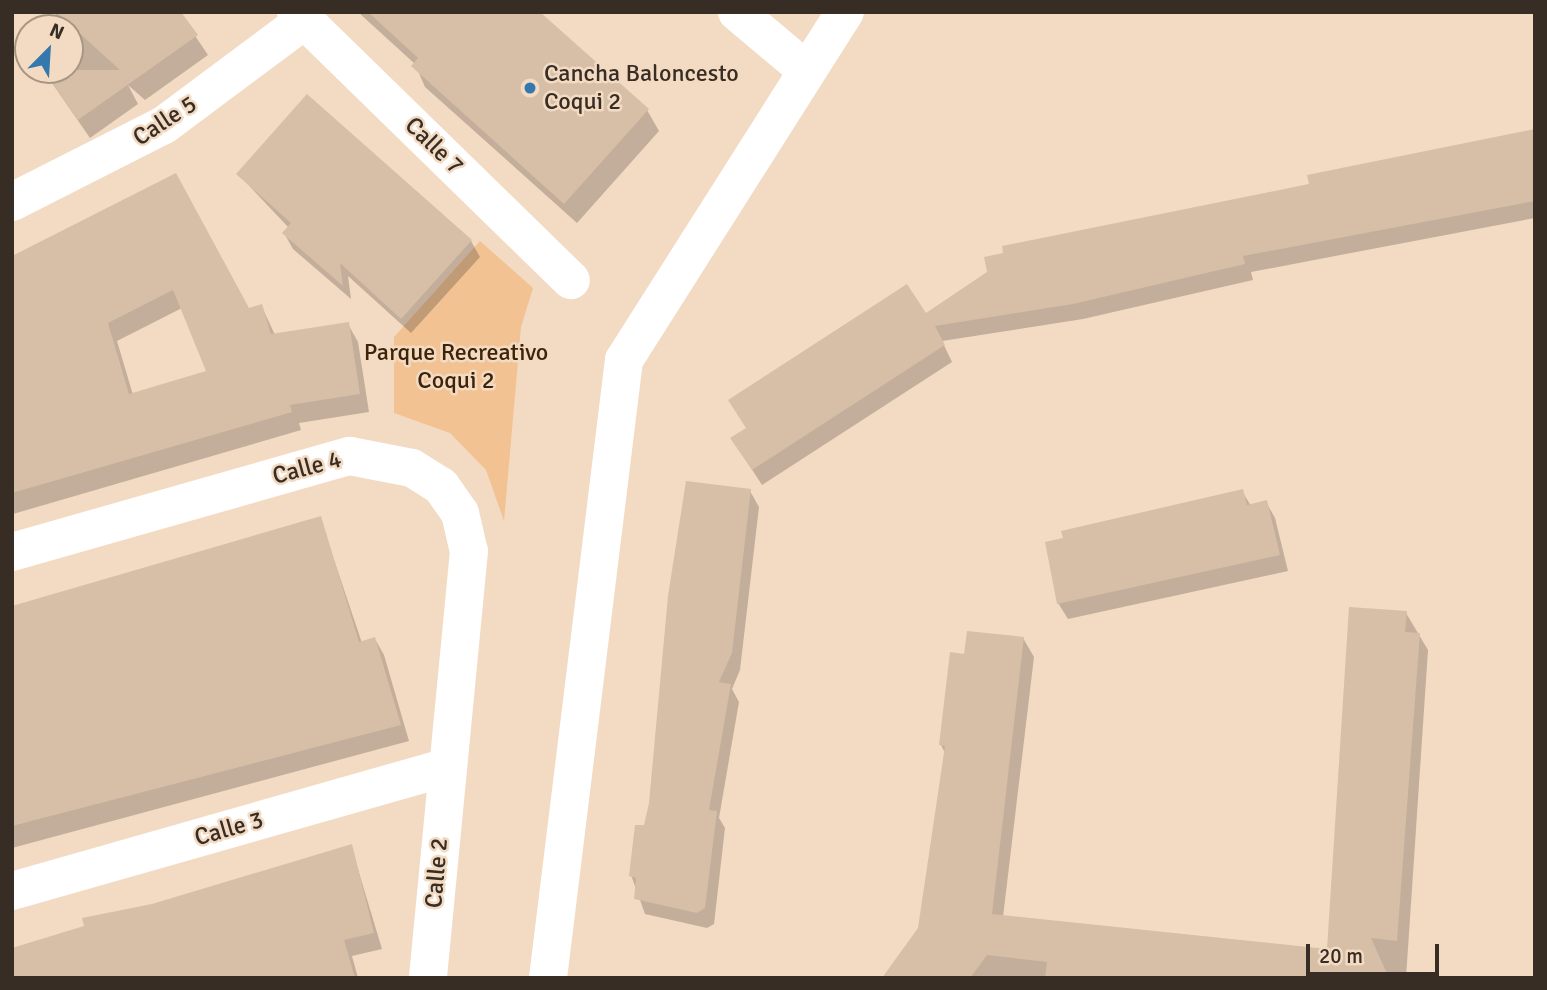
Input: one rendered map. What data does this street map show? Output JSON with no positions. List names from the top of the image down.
{
  "streets": {
    "street": [
      "Calle 5",
      "Calle 7",
      "Calle 4",
      "Calle 3",
      "Calle 2"
    ]
  },
  "crossings": [
    ["Calle 5", "Calle 7"],
    ["Calle 4", "Calle 3"],
    ["Calle 4", "Calle 2"],
    ["Calle 3", "Calle 2"]
  ],
  "parks": ["Parque Recreativo Coqui 2"],
  "places": ["Cancha Baloncesto Coqui 2"],
  "scale_bar": "20 m",
  "north": "top right"
}
